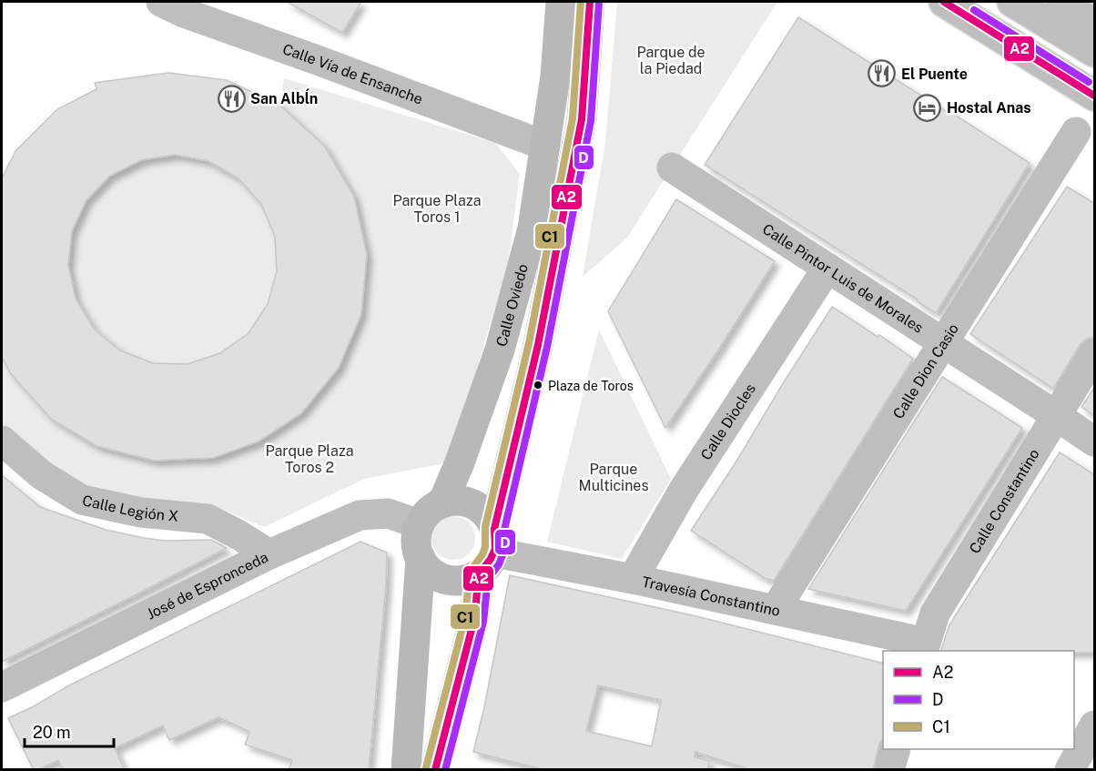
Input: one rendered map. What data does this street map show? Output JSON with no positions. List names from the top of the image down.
{
  "streets": {
    "main road": [
      "Calle Vía de Ensanche",
      "Calle Pintor Luis de Morales",
      "Calle Oviedo",
      "Calle Dion Casio",
      "Calle Diocles",
      "Calle Constantino",
      "Calle Legión X",
      "José de Espronceda",
      "Travesía Constantino"
    ]
  },
  "crossings": [
    ["Calle Vía de Ensanche", "Calle Oviedo"],
    ["Calle Pintor Luis de Morales", "Calle Dion Casio"],
    ["Calle Pintor Luis de Morales", "Calle Diocles"],
    ["Calle Pintor Luis de Morales", "Calle Constantino"],
    ["Calle Oviedo", "José de Espronceda"],
    ["Calle Oviedo", "Travesía Constantino"],
    ["Calle Dion Casio", "Travesía Constantino"],
    ["Calle Diocles", "Travesía Constantino"],
    ["Calle Constantino", "Travesía Constantino"],
    ["Calle Legión X", "José de Espronceda"],
    ["José de Espronceda", "Travesía Constantino"]
  ],
  "parks": [
    "Parque de la Piedad",
    "Parque Plaza Toros 1",
    "Parque Plaza Toros 2",
    "Parque Multicines"
  ],
  "places": {
    "restaurant": ["El Puente", "San Albĺn"],
    "hotel": ["Hostal Anas"],
    "other": ["Plaza de Toros"]
  },
  "lines": ["transit line A2", "transit line C1", "transit line D"],
  "legend": ["A2", "D", "C1"],
  "scale_bar": "20 m"
}
